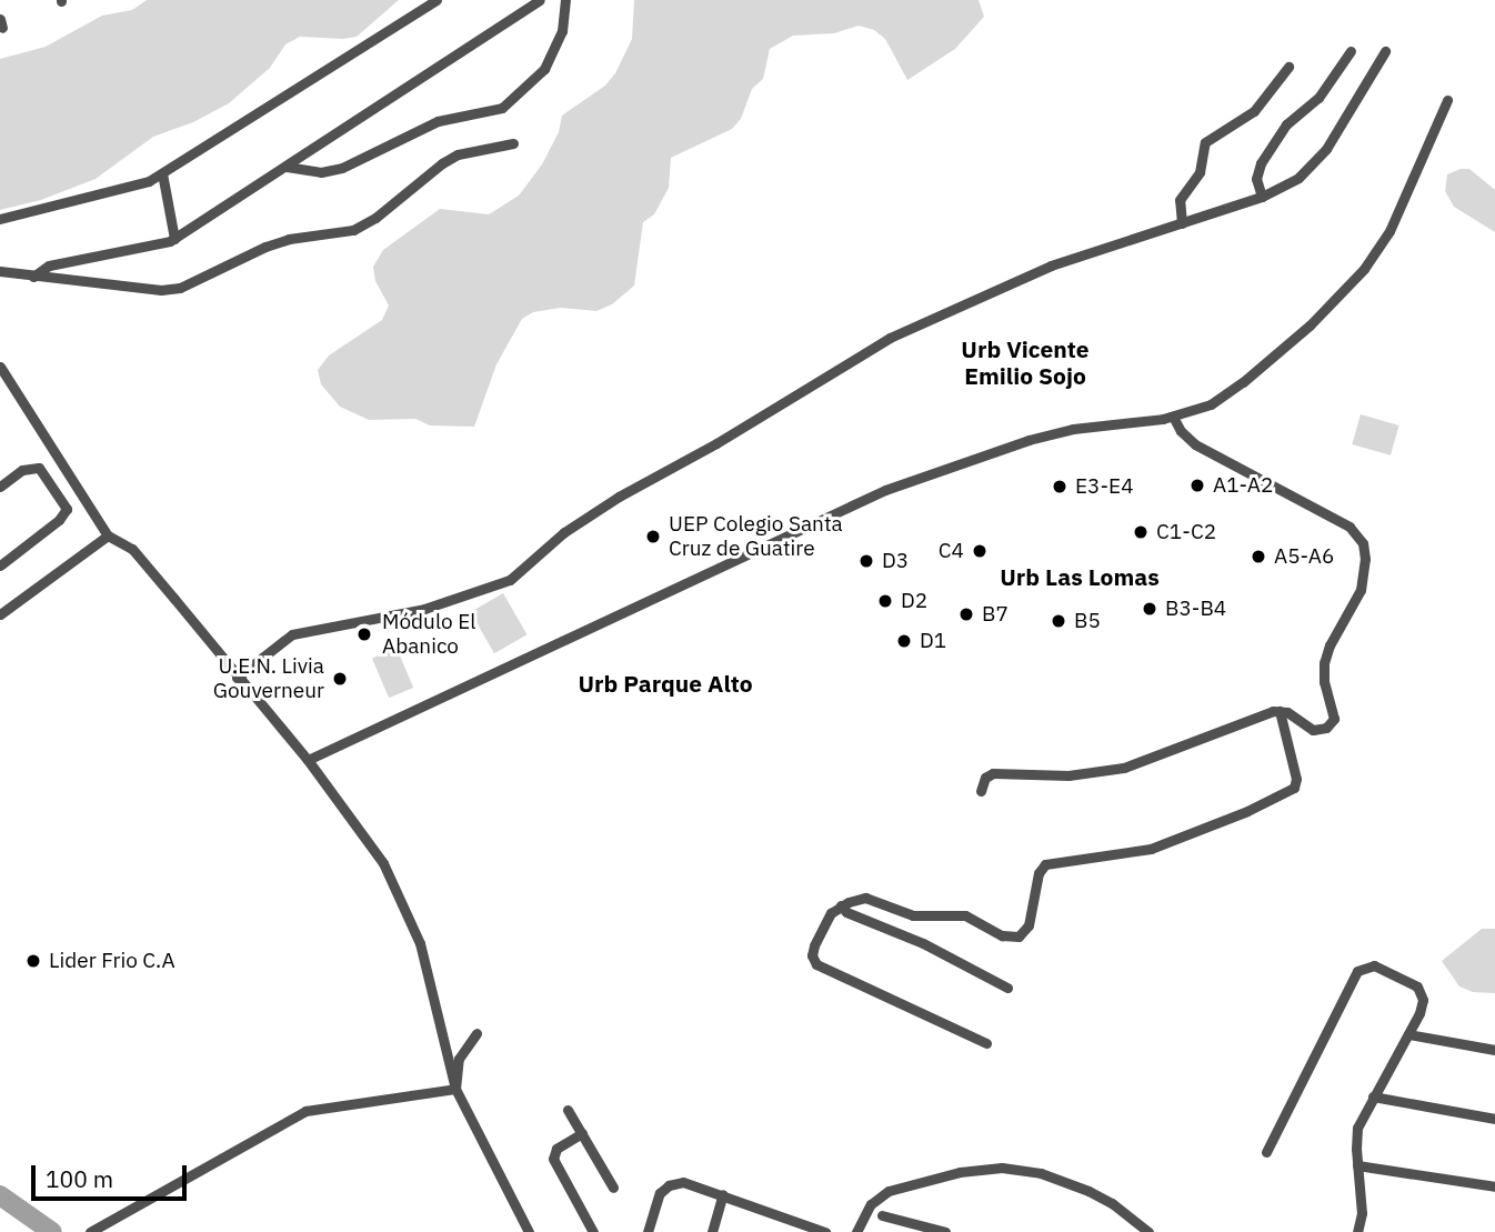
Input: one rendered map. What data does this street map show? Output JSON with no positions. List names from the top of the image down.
{
  "districts": ["Urb Vicente Emilio Sojo", "Urb Las Lomas", "Urb Parque Alto"],
  "places": [
    "A1-A2",
    "E3-E4",
    "C1-C2",
    "UEP Colegio Santa Cruz de Guatire",
    "C4",
    "A5-A6",
    "D3",
    "D2",
    "B3-B4",
    "B7",
    "B5",
    "Módulo El Abanico",
    "D1",
    "U.E.N. Livia Gouverneur",
    "Lider Frio C.A"
  ],
  "scale_bar": "100 m"
}
